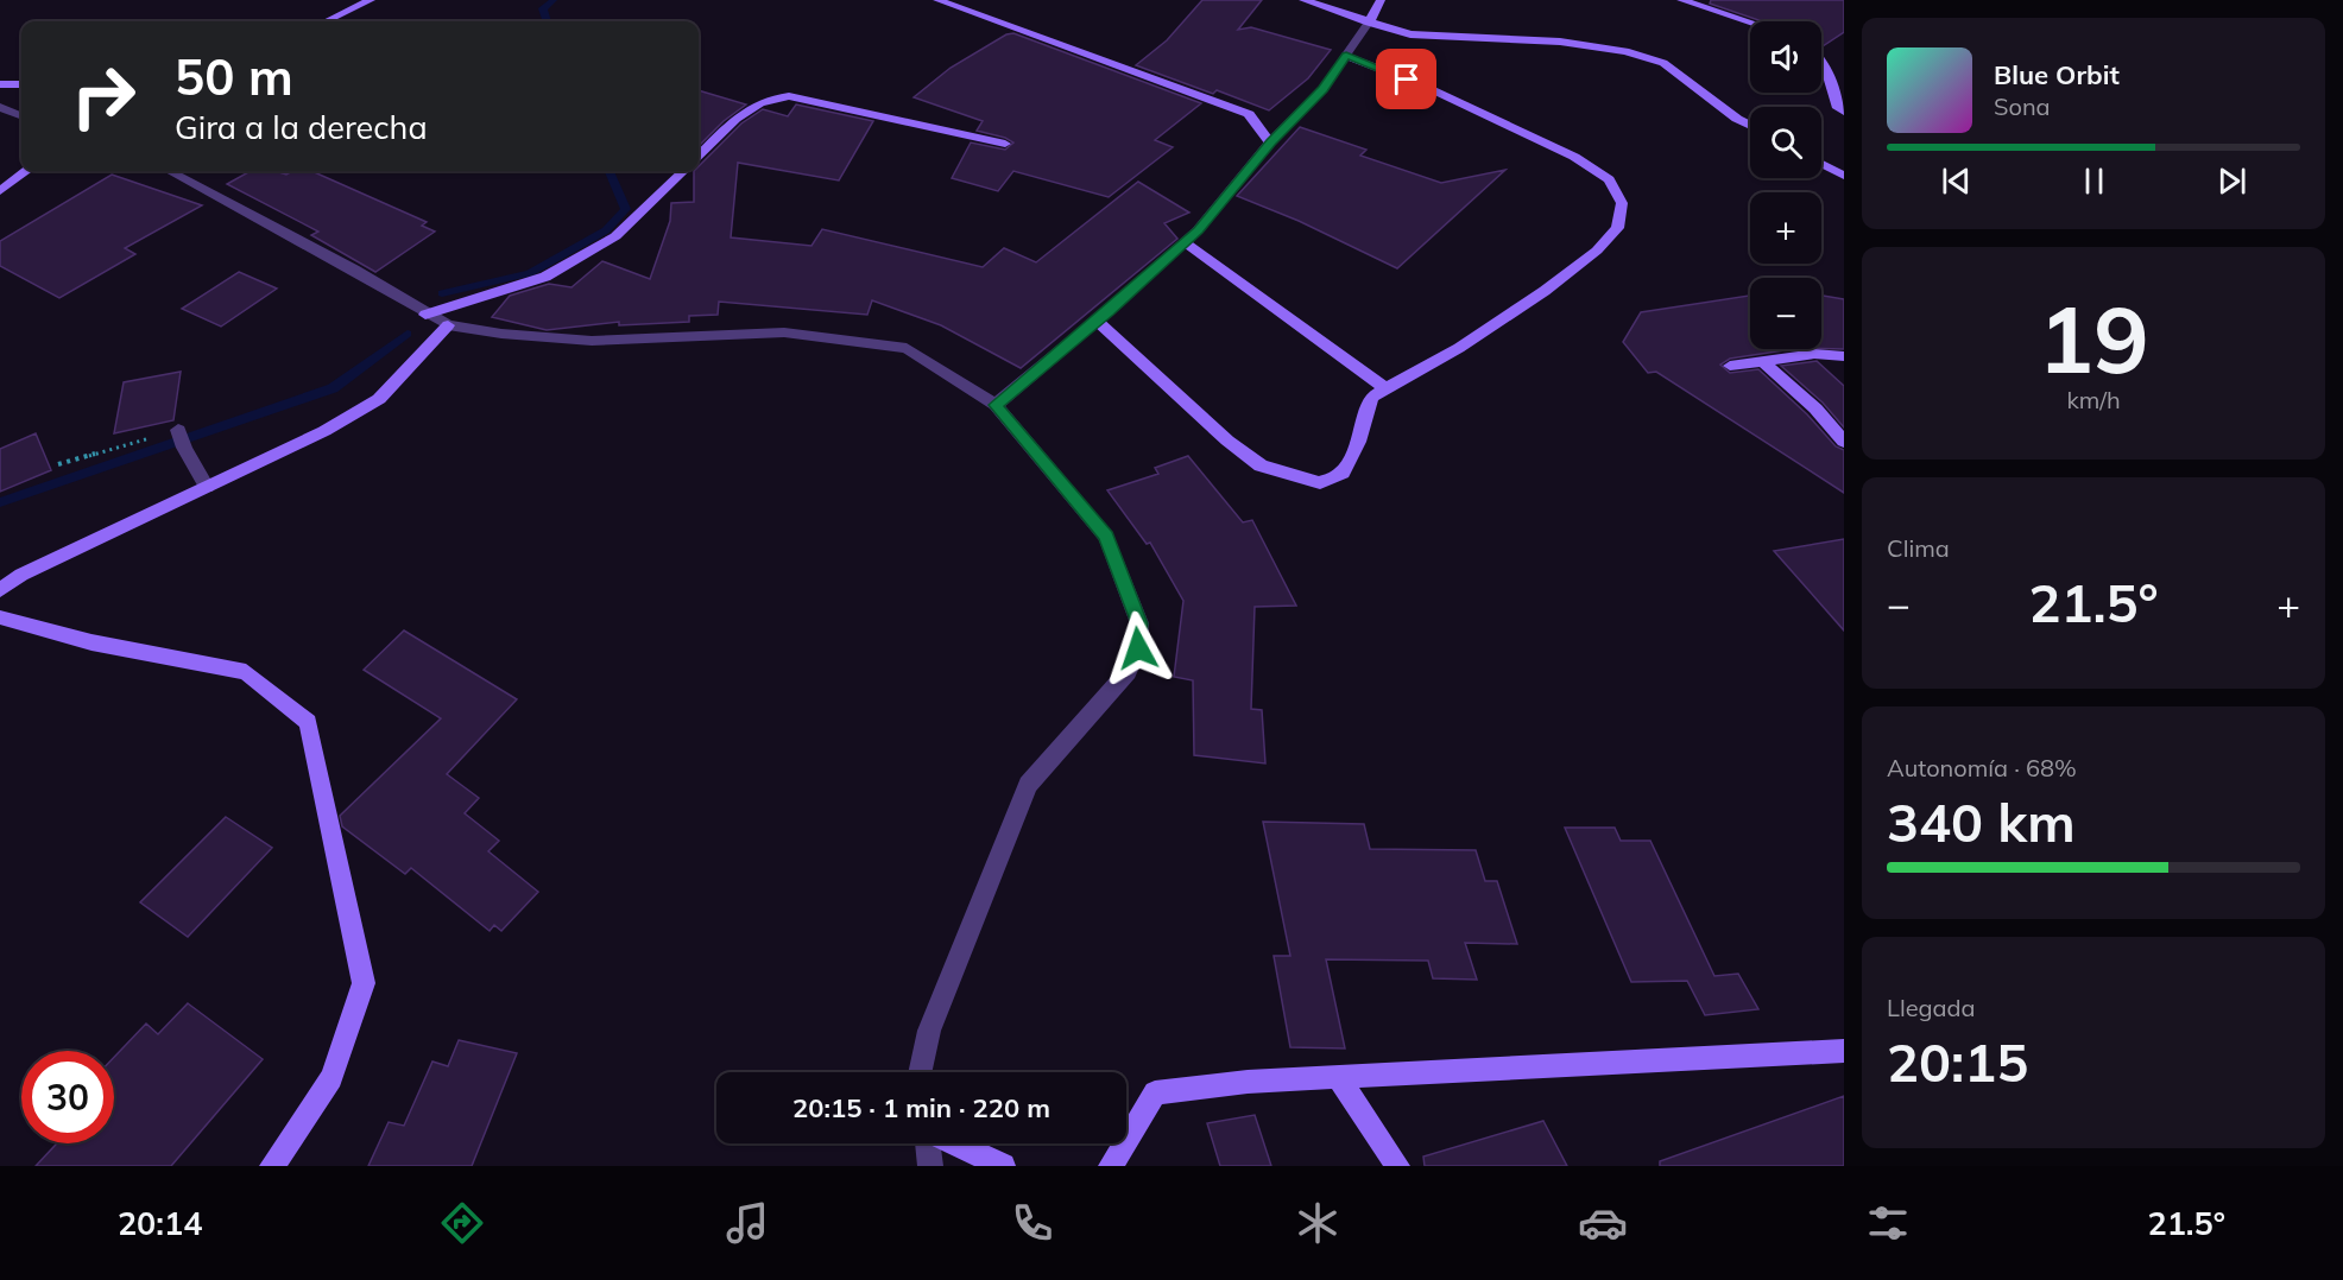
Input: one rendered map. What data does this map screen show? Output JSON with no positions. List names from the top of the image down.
{
  "page": {
    "map_buttons": ["+", "−"],
    "turn": ["50 m", "Gira a la derecha"],
    "song": ["Blue Orbit", "Sona"],
    "tile": [
      ["19", "km/h"],
      "Clima",
      ["Autonomía · 68%", "340 km"],
      ["Llegada", "20:15"]
    ],
    "heat": ["−", "21.5°", "+"],
    "limit": "30",
    "trip": "20:15 · 1 min · 220 m",
    "tabs": ["20:14", "21.5°"]
  }
}
